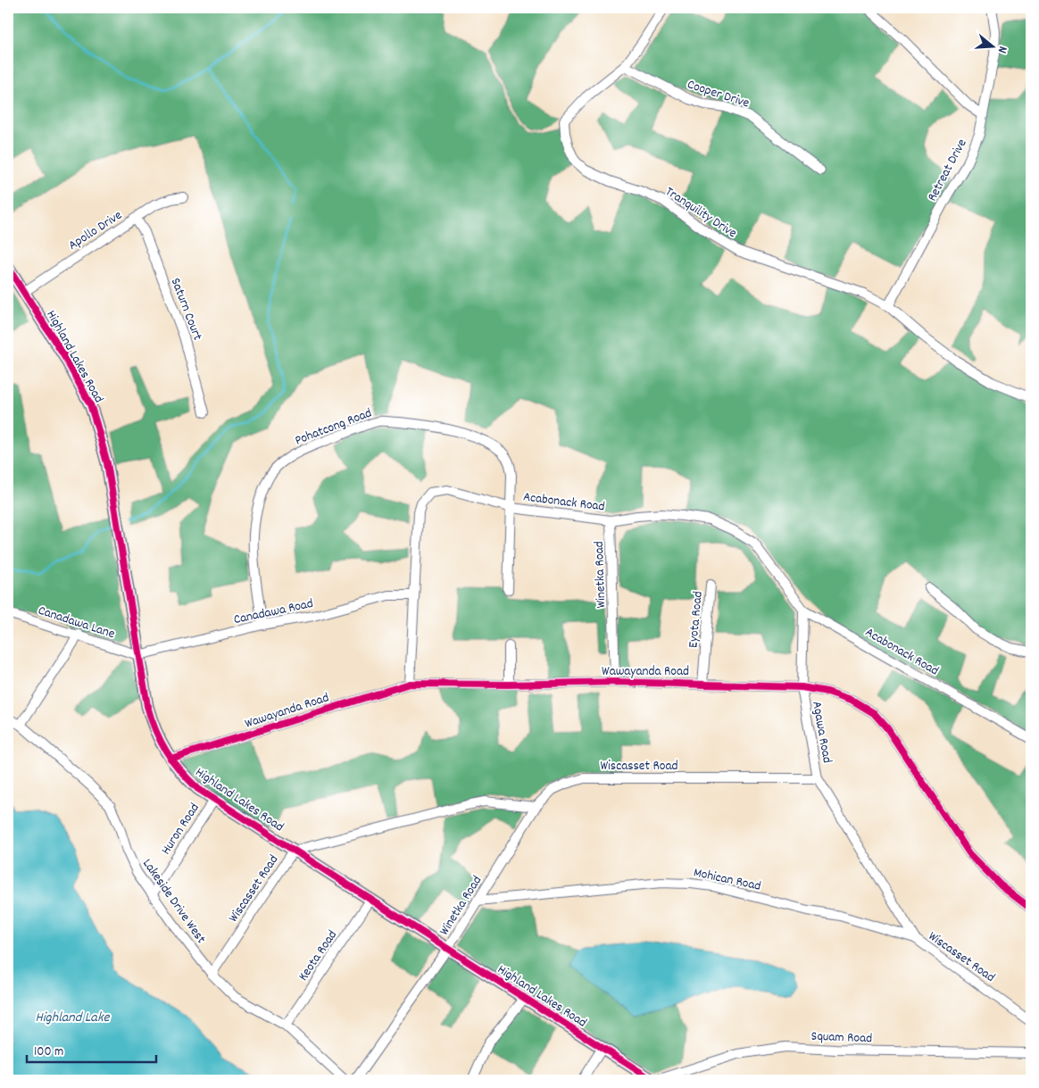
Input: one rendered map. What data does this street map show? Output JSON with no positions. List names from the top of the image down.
{
  "streets": {
    "street": [
      "Cooper Drive",
      "Retreat Drive",
      "Tranquility Drive",
      "Apollo Drive",
      "Saturn Court",
      "Highland Lakes Road",
      "Pohatcong Road",
      "Acabonack Road",
      "Winetka Road",
      "Canadawa Road",
      "Eyota Road",
      "Canadawa Lane",
      "Wawayanda Road",
      "Agawa Road",
      "Wiscasset Road",
      "Huron Road",
      "Mohican Road",
      "Lakeside Drive West",
      "Keota Road",
      "Squam Road"
    ]
  },
  "crossings": [
    ["Cooper Drive", "Tranquility Drive"],
    ["Retreat Drive", "Tranquility Drive"],
    ["Apollo Drive", "Saturn Court"],
    ["Apollo Drive", "Highland Lakes Road"],
    ["Highland Lakes Road", "Winetka Road"],
    ["Highland Lakes Road", "Canadawa Road"],
    ["Highland Lakes Road", "Canadawa Lane"],
    ["Highland Lakes Road", "Wawayanda Road"],
    ["Highland Lakes Road", "Wiscasset Road"],
    ["Highland Lakes Road", "Huron Road"],
    ["Highland Lakes Road", "Keota Road"],
    ["Pohatcong Road", "Acabonack Road"],
    ["Pohatcong Road", "Canadawa Road"],
    ["Acabonack Road", "Winetka Road"],
    ["Acabonack Road", "Canadawa Road"],
    ["Acabonack Road", "Wawayanda Road"],
    ["Acabonack Road", "Agawa Road"],
    ["Winetka Road", "Wawayanda Road"],
    ["Winetka Road", "Wiscasset Road"],
    ["Winetka Road", "Mohican Road"],
    ["Canadawa Road", "Canadawa Lane"],
    ["Eyota Road", "Wawayanda Road"],
    ["Wawayanda Road", "Agawa Road"],
    ["Agawa Road", "Wiscasset Road"],
    ["Wiscasset Road", "Mohican Road"],
    ["Wiscasset Road", "Lakeside Drive West"],
    ["Huron Road", "Lakeside Drive West"],
    ["Lakeside Drive West", "Keota Road"]
  ],
  "water": ["Highland Lake"],
  "scale_bar": "100 m",
  "north": "right"
}
